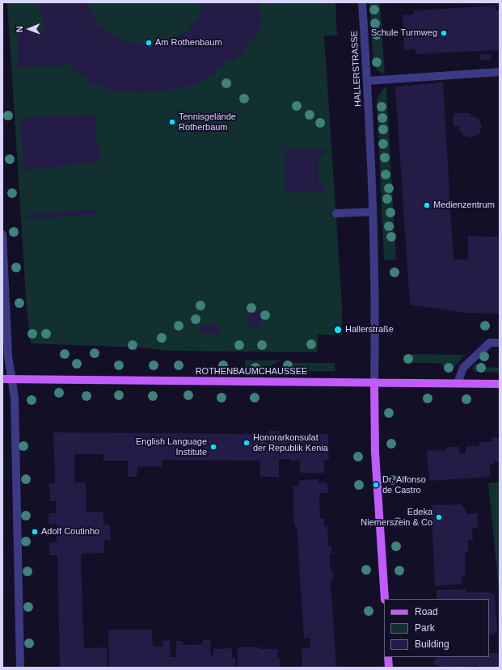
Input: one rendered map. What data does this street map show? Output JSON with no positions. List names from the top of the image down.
{
  "streets": {
    "main road": ["HALLERSTRASSE", "ROTHENBAUMCHAUSSEE"]
  },
  "crossings": [
    ["HALLERSTRASSE", "ROTHENBAUMCHAUSSEE"]
  ],
  "places": [
    "Schule Turmweg",
    "Am Rothenbaum",
    "Tennisgelände Rotherbaum",
    "Medienzentrum",
    "Hallerstraße",
    "Honorarkonsulat der Republik Kenia",
    "English Language Institute",
    "Dr. Alfonso de Castro",
    "Edeka Niemerszein & Co",
    "Adolf Coutinho"
  ],
  "legend": ["Road", "Park", "Building"],
  "north": "left"
}
